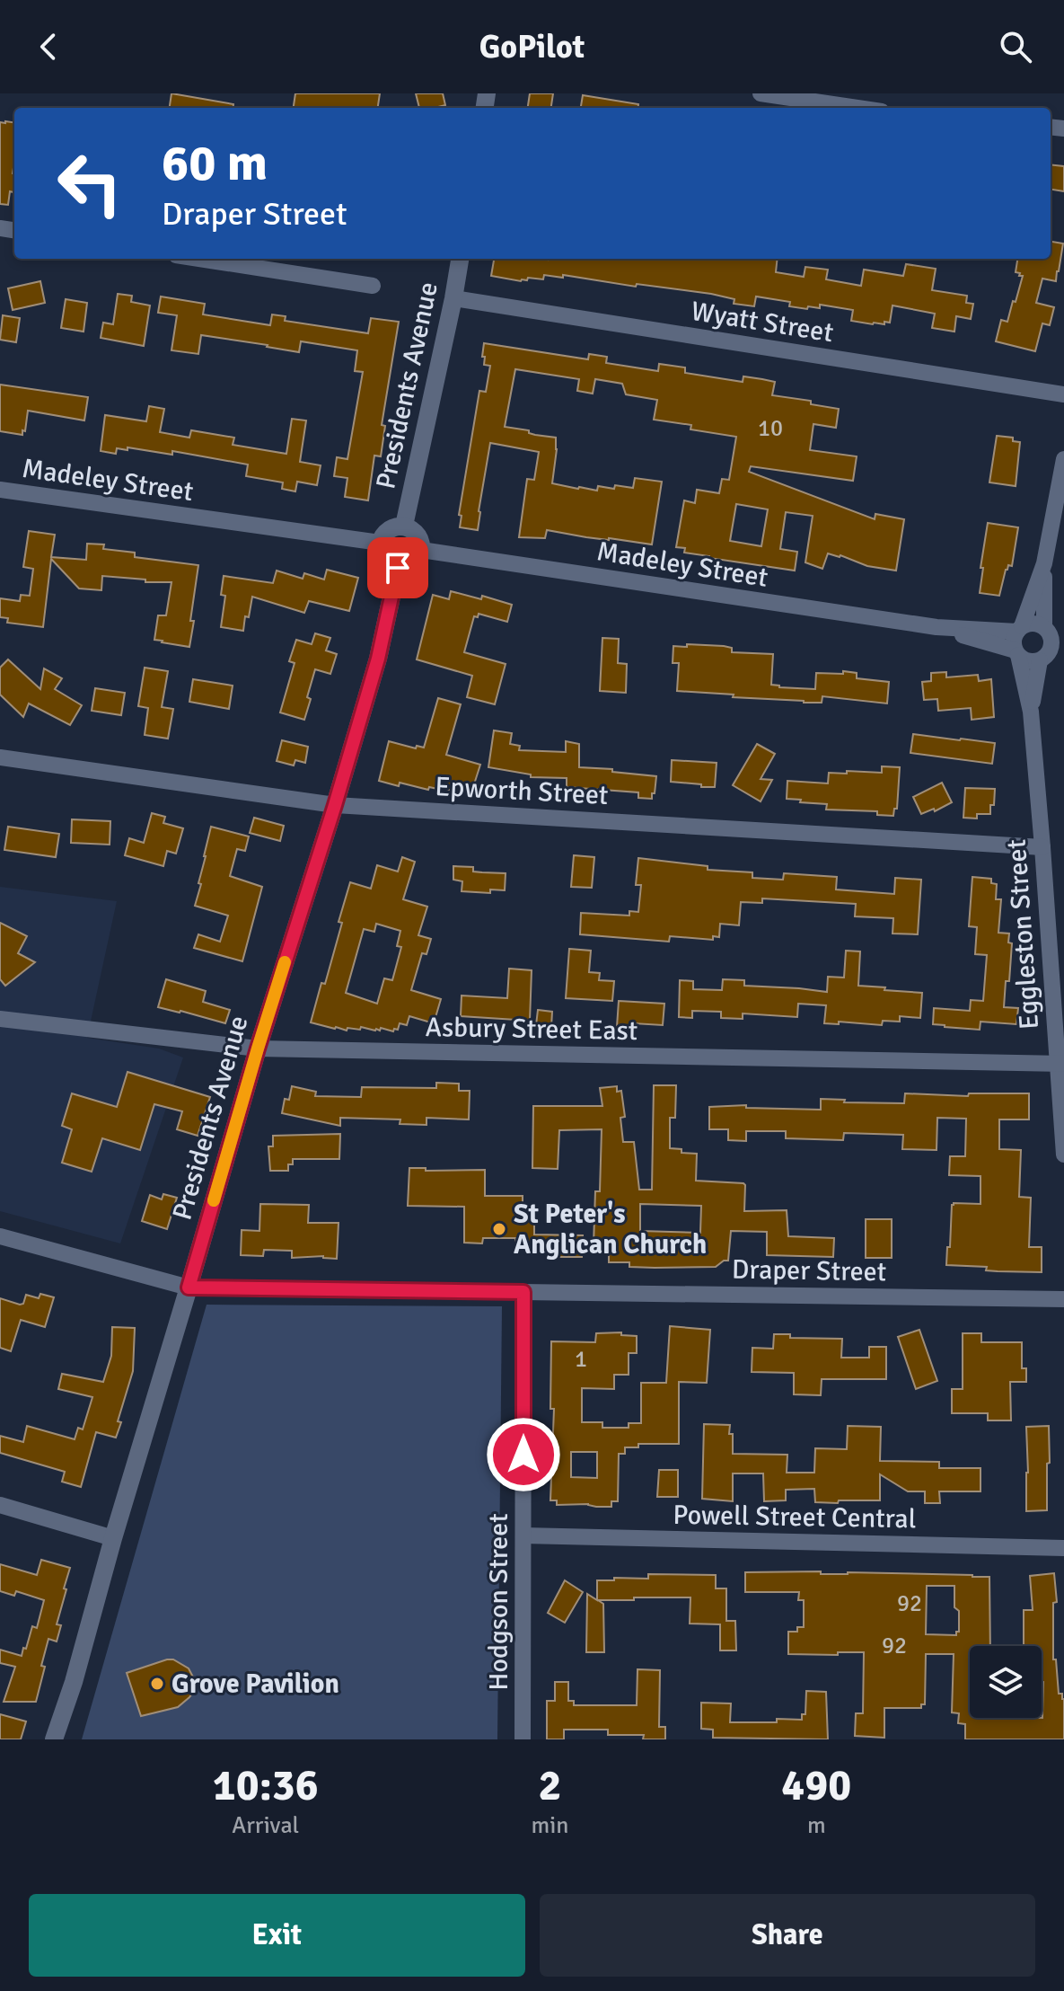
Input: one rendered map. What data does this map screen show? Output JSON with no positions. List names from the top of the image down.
{
  "streets": {
    "street": [
      "Wyatt Street",
      "Presidents Avenue",
      "Madeley Street",
      "Epworth Street",
      "Eggleston Street",
      "Asbury Street East",
      "Draper Street",
      "Powell Street Central",
      "Hodgson Street"
    ]
  },
  "crossings": [
    ["Wyatt Street", "Presidents Avenue"],
    ["Presidents Avenue", "Madeley Street"],
    ["Presidents Avenue", "Epworth Street"],
    ["Presidents Avenue", "Asbury Street East"],
    ["Presidents Avenue", "Draper Street"],
    ["Madeley Street", "Eggleston Street"],
    ["Epworth Street", "Eggleston Street"],
    ["Eggleston Street", "Asbury Street East"],
    ["Draper Street", "Hodgson Street"],
    ["Powell Street Central", "Hodgson Street"]
  ],
  "places": ["St Peter's Anglican Church", "Grove Pavilion"],
  "house_numbers": [
    "10",
    "1",
    "92",
    "92"
  ],
  "page": {
    "header": "GoPilot",
    "turn": ["60 m", "Draper Street"],
    "eta": [
      "10:36",
      "Arrival",
      "2",
      "min",
      "490",
      "m"
    ],
    "buttons": ["Exit", "Share"]
  }
}
